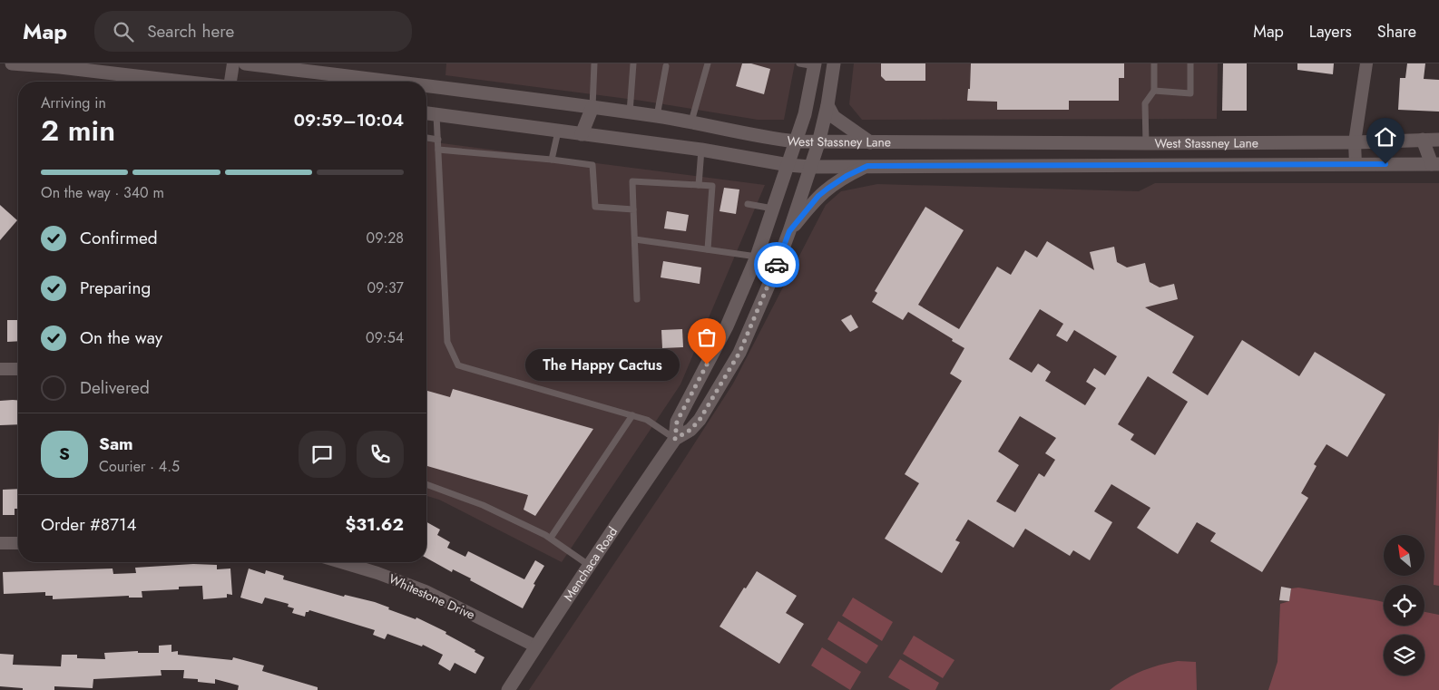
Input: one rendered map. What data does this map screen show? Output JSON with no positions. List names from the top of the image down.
{
  "streets": {
    "main road": ["West Stassney Lane", "Menchaca Road"],
    "street": ["Whitestone Drive"]
  },
  "crossings": [
    ["West Stassney Lane", "Menchaca Road"],
    ["Menchaca Road", "Whitestone Drive"]
  ],
  "places": ["The Happy Cactus"],
  "north": "top left",
  "page": {
    "header": "Map",
    "search": "Search here",
    "nav": ["Map", "Layers", "Share"],
    "heading": ["2 min", "Arriving in", "09:59–10:04"],
    "panel": [
      "Sam",
      "Courier · 4.5",
      "Order #8714",
      "$31.62"
    ],
    "bar": "On the way · 340 m",
    "list": [
      ["Confirmed", "09:28"],
      ["Preparing", "09:37"],
      ["On the way", "09:54"],
      "Delivered"
    ],
    "bubble": "The Happy Cactus",
    "round": "S"
  }
}
